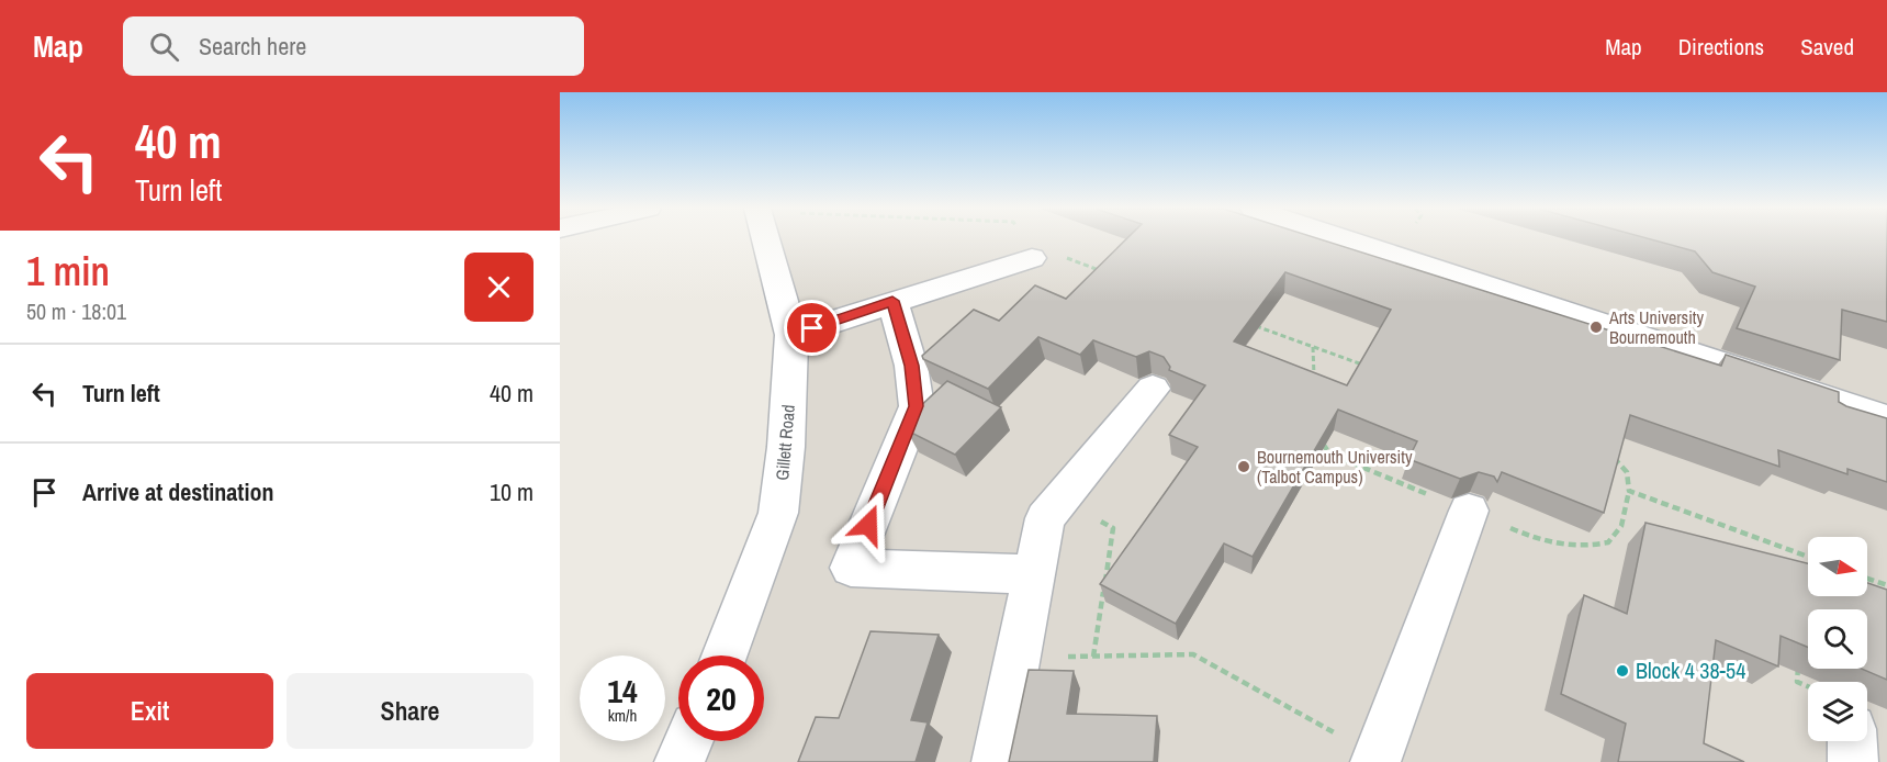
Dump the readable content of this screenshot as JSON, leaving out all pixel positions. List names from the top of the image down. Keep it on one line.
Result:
{"streets":{"street":["Gillett Road"]},"places":["Arts University Bournemouth","Bournemouth University (Talbot Campus)","Block 4 38-54"],"north":"right","page":{"header":"Map","search":"Search here","nav":["Map","Directions","Saved"],"turn":["40 m","Turn left"],"heading":["1 min","50 m · 18:01"],"list":[{"name":"Turn left","value":"40 m"},{"name":"Arrive at destination","value":"10 m"}],"speed":"14 km/h","limit":"20","buttons":["Exit","Share"]}}
